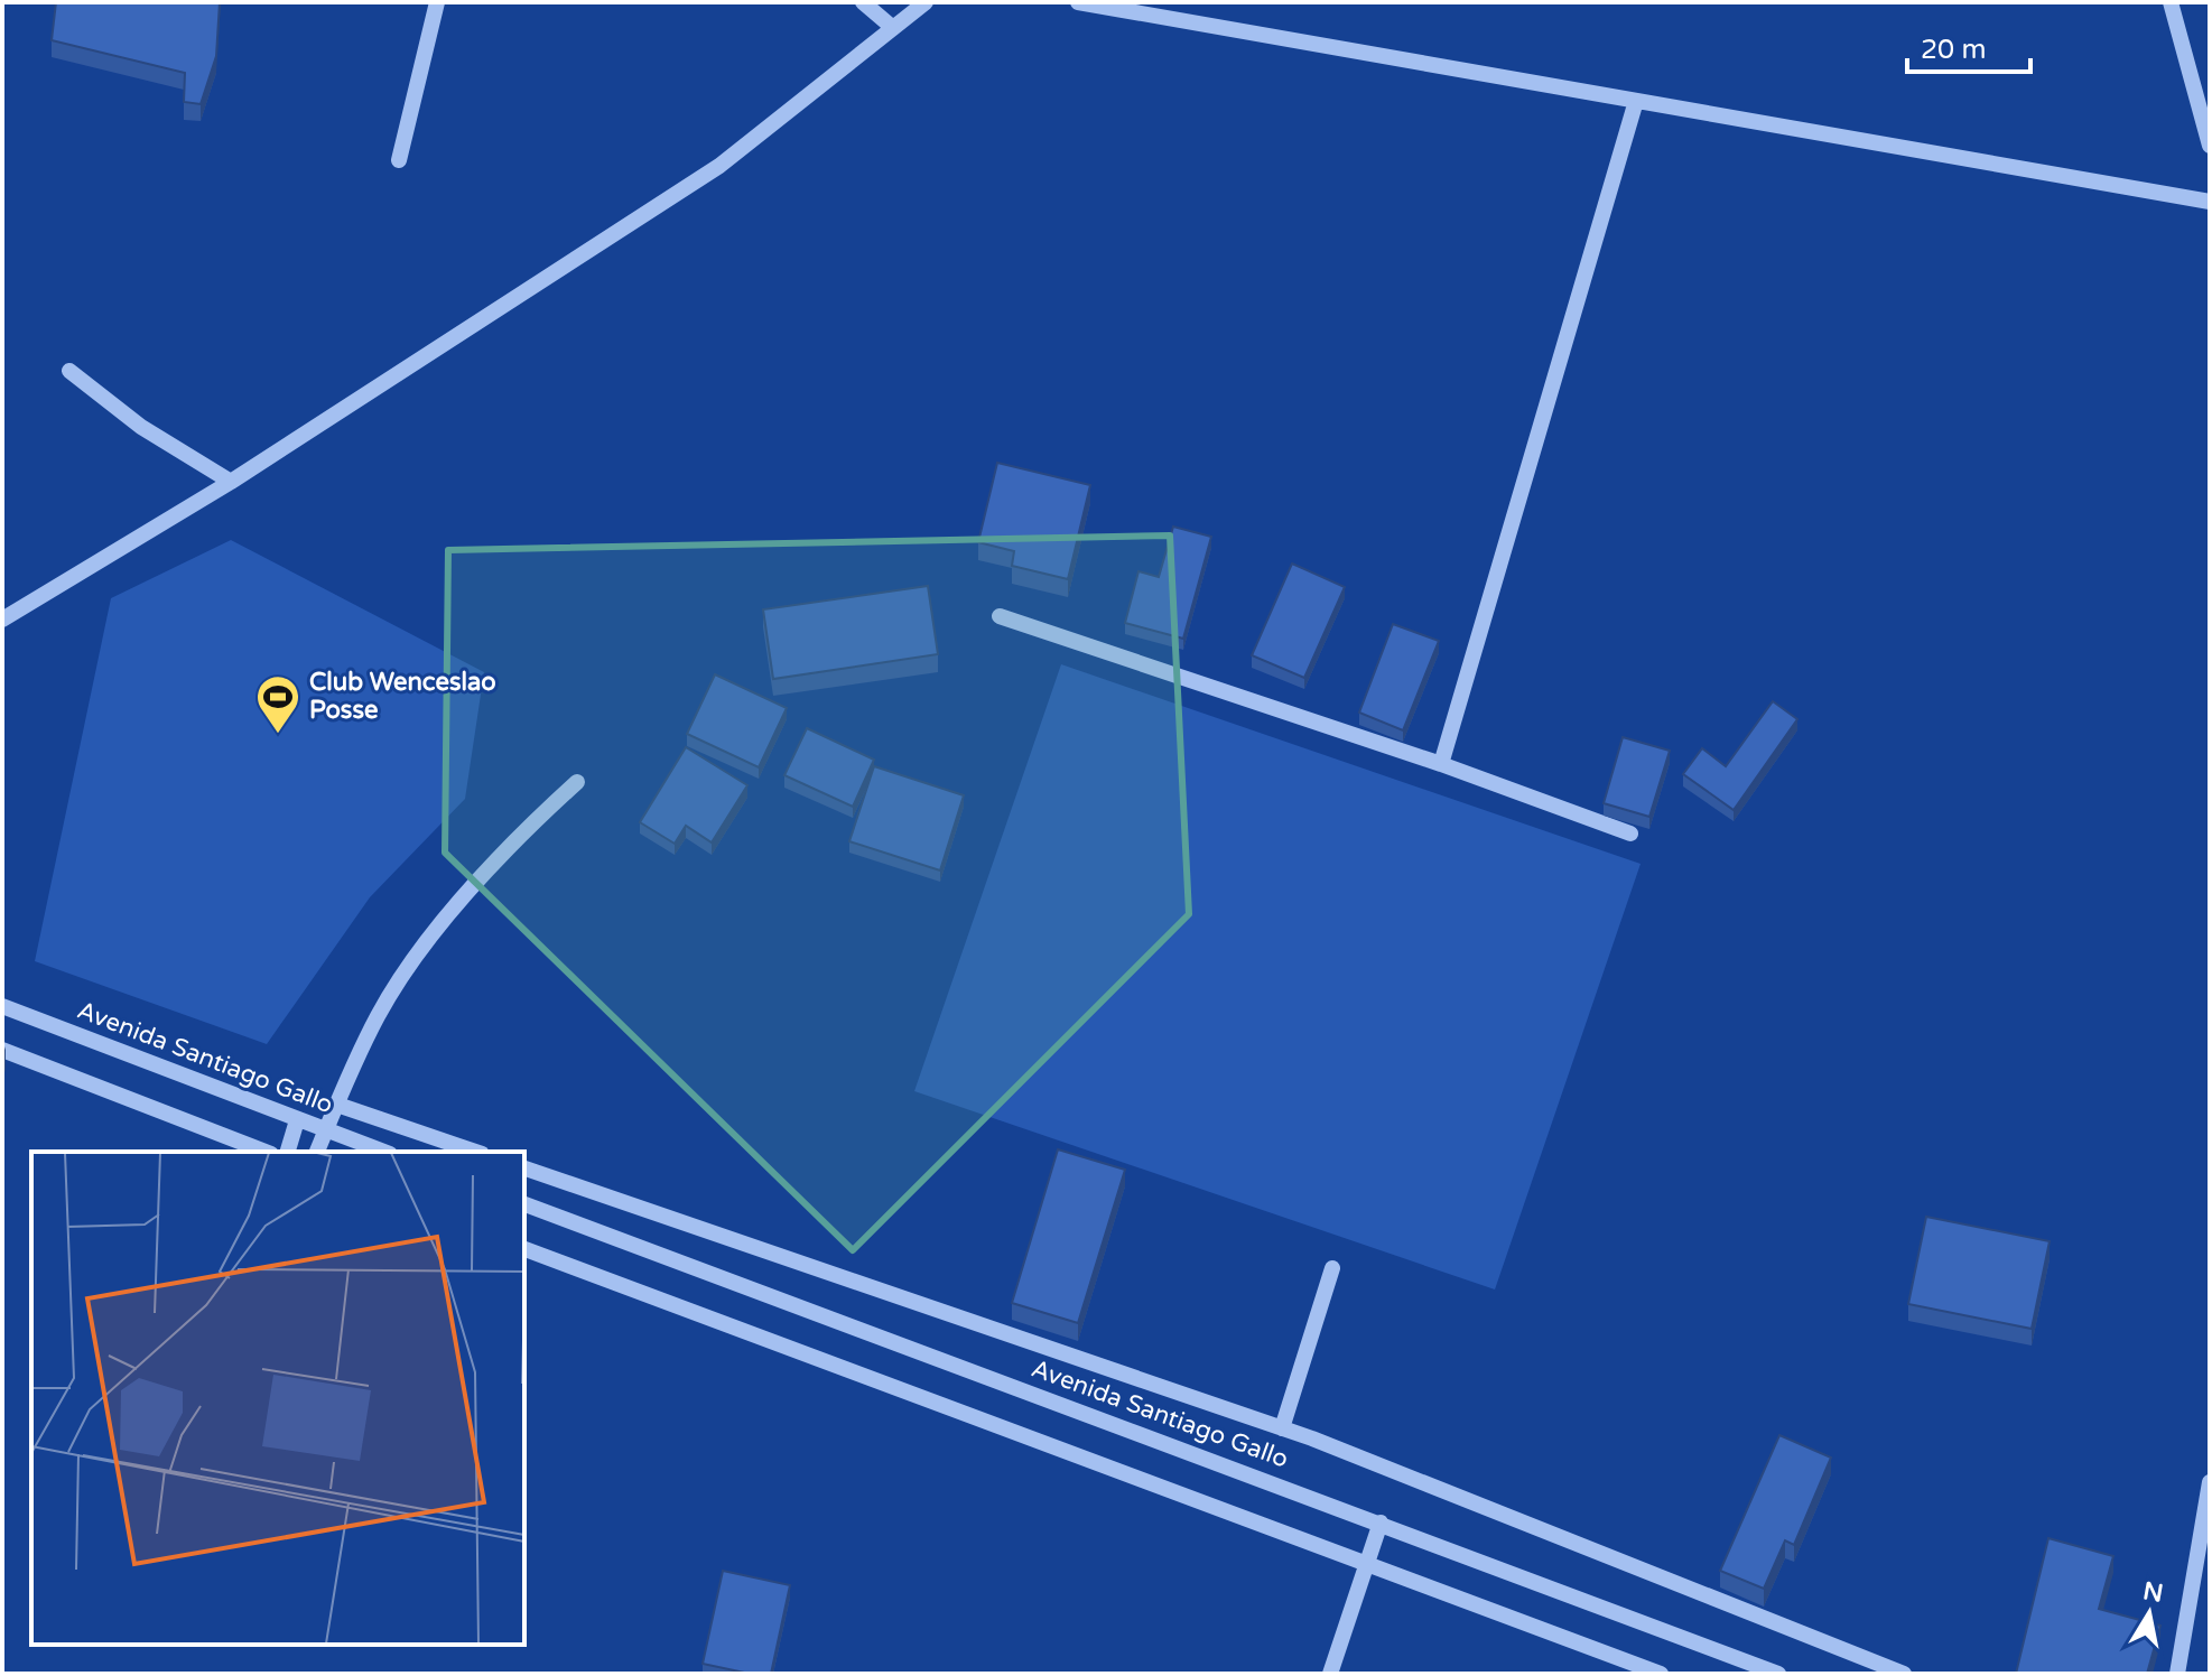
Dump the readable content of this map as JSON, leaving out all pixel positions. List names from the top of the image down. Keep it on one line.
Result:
{"streets":{"street":["Avenida Santiago Gallo"]},"places":{"sports":["Club Wenceslao Posse"]},"scale_bar":"20 m","north":"top"}
